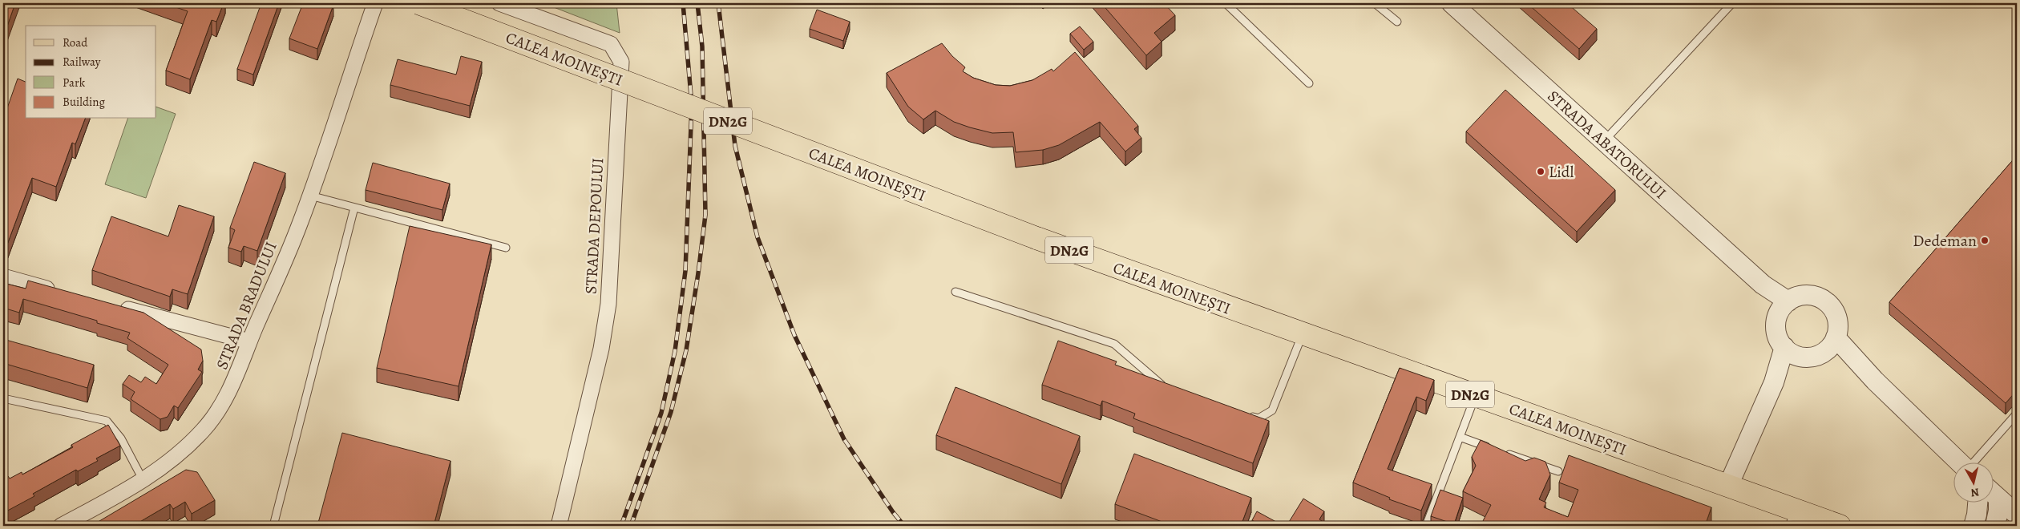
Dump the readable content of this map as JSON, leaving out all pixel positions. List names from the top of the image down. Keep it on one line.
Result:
{"streets":{"main road":["CALEA MOINEȘTI","DN2G"],"street":["STRADA ABATORULUI","STRADA DEPOULUI","STRADA BRADULUI"]},"places":["Lidl","Dedeman"],"legend":["Road","Railway","Park","Building"],"north":"bottom"}
